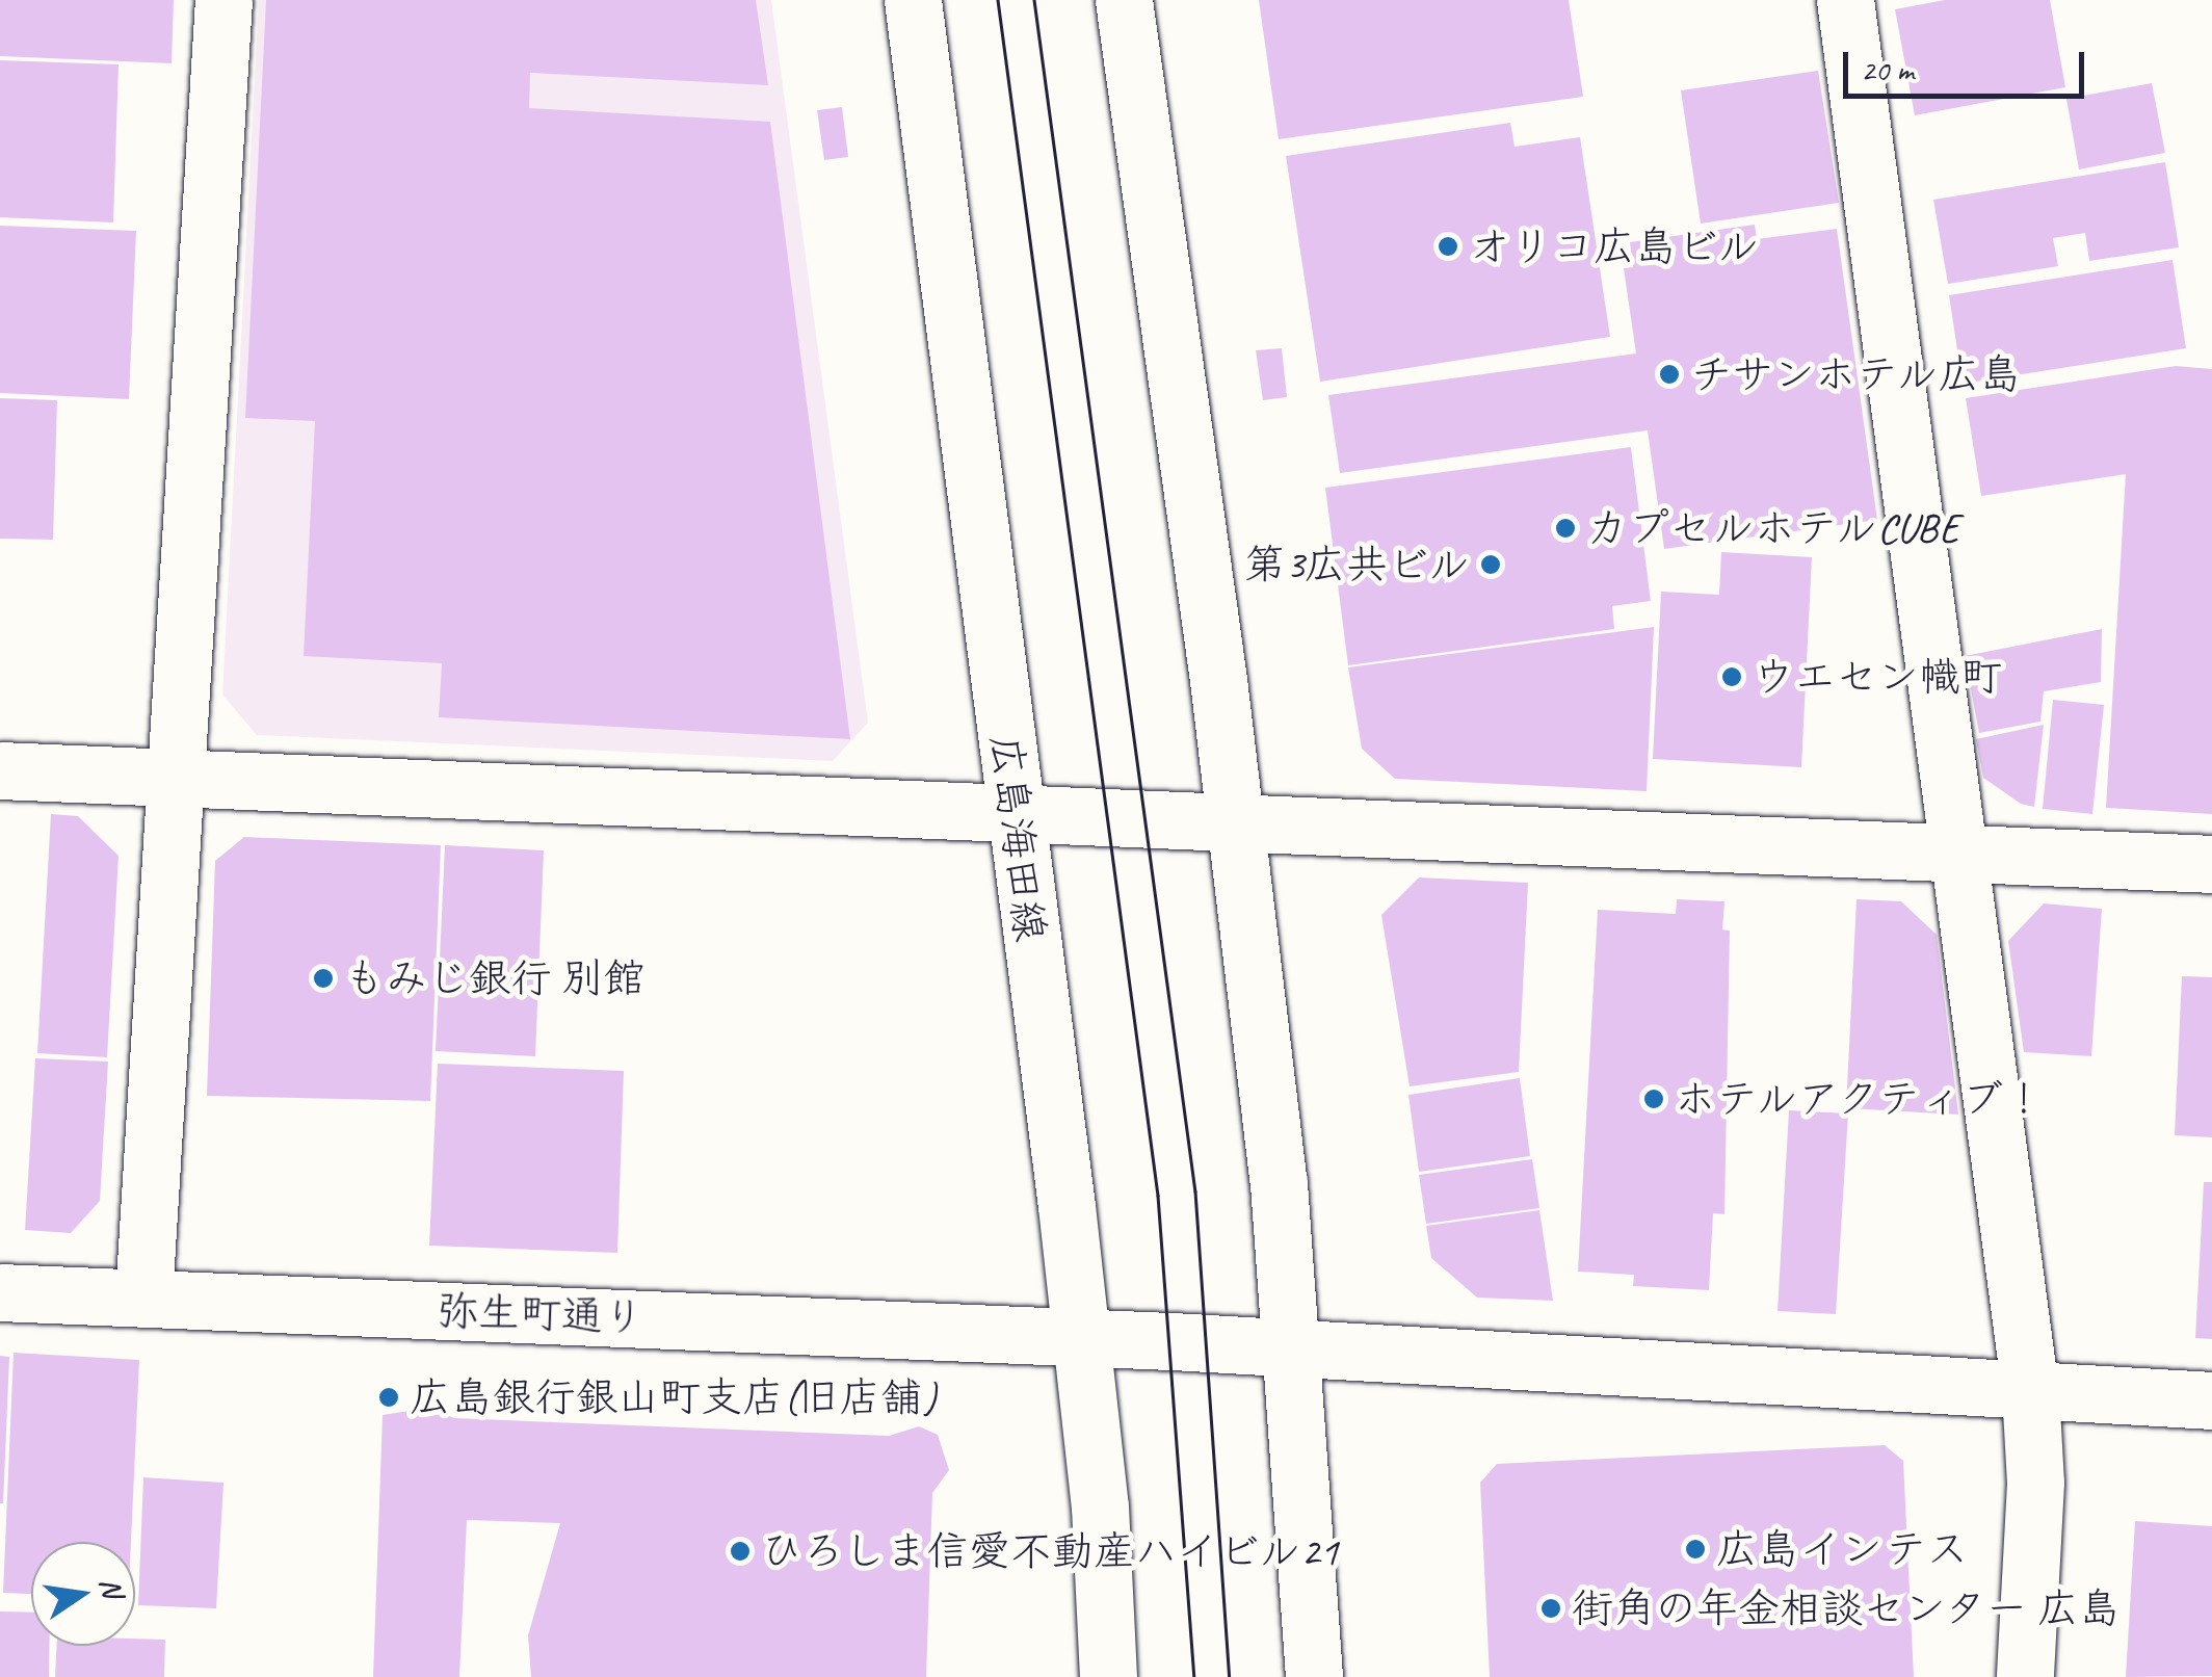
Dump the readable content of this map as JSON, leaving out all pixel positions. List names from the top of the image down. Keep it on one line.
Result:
{"streets":{"street":["広島海田線","弥生町通り"]},"crossings":[["広島海田線","弥生町通り"]],"places":["オリコ広島ビル","チサンホテル広島","カプセルホテルCUBE","第3広共ビル","ウエセン幟町","もみじ銀行 別館","ホテルアクティブ！","広島銀行銀山町支店(旧店舗)","広島インテス","ひろしま信愛不動産ハイビル21","街角の年金相談センター 広島"],"scale_bar":"20 m","north":"right"}
